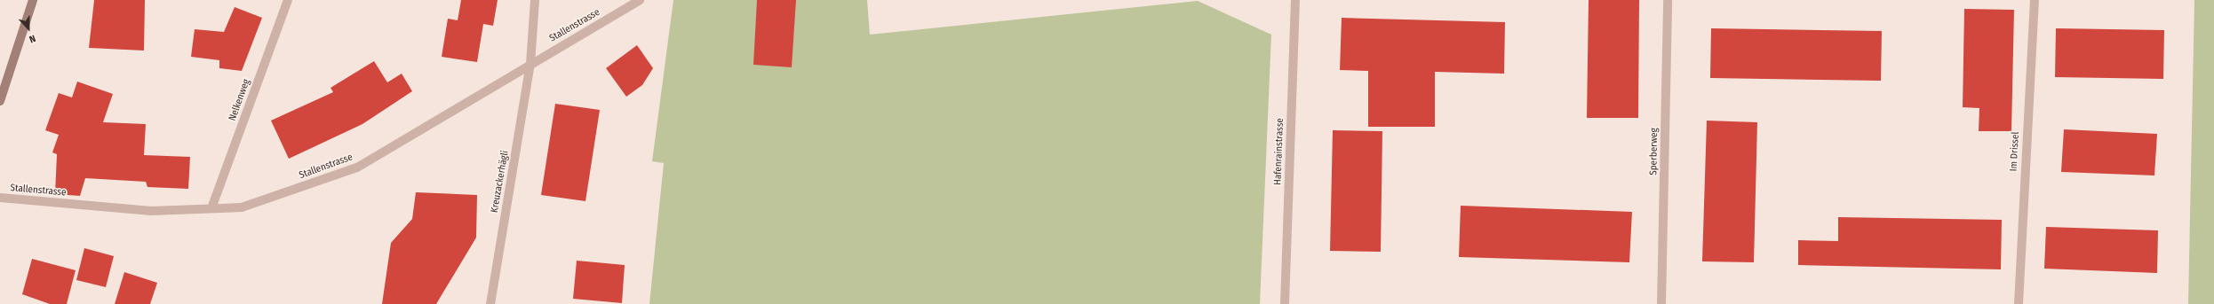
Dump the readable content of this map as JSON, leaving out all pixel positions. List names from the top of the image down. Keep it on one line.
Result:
{"streets":{"street":["Stallenstrasse","Nelkenweg","Hafenrainstrasse","Sperberweg","Im Drissel","Kreuzackerhägli"]},"crossings":[["Stallenstrasse","Nelkenweg"],["Stallenstrasse","Kreuzackerhägli"]],"north":"bottom"}
